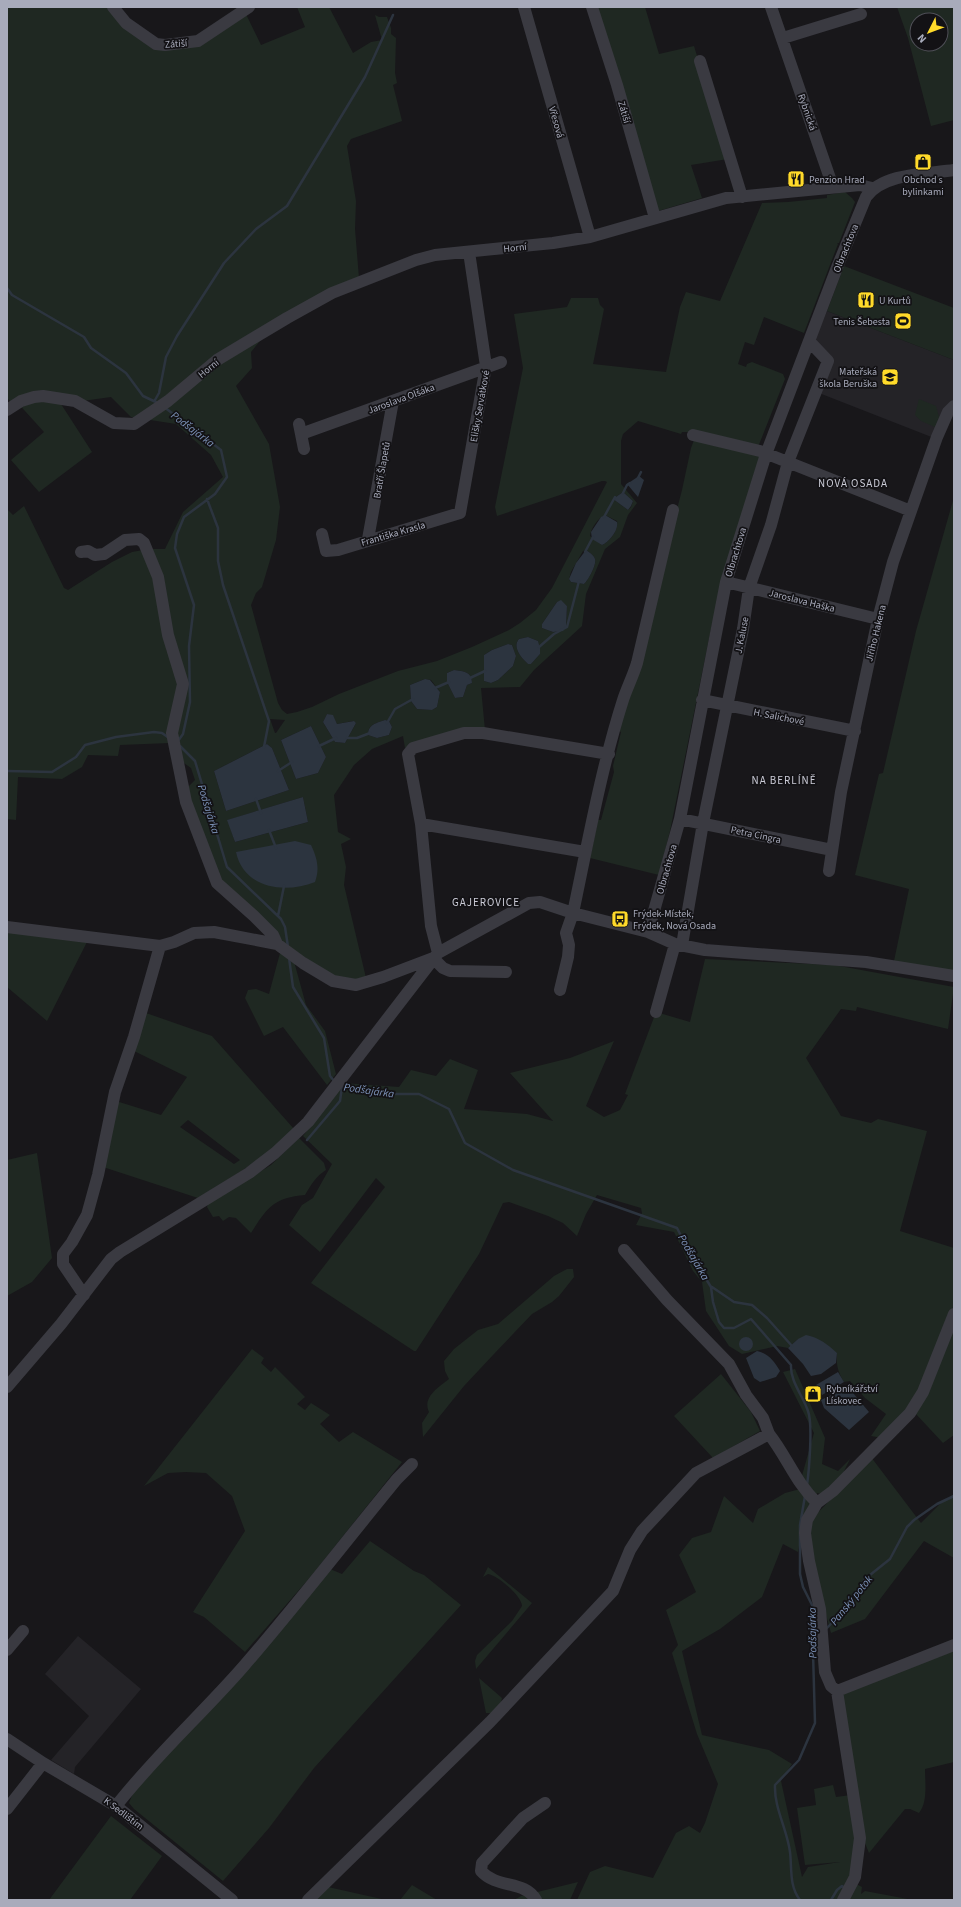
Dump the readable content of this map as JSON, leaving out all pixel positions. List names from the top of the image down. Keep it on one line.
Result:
{"streets":{"street":["Zátiší","Rybnická","Vřesová","Horní","Olbrachtova","Jaroslava Olšáka","Elišky Servátkové","Bratří Šlapetů","Františka Krasla","Jaroslava Haška","Jiřího Hakena","J. Kaluse","H. Salichové","Petra Cingra","K Sedlištím"]},"crossings":[["Zátiší","Horní"],["Rybnická","Horní"],["Vřesová","Horní"],["Horní","Olbrachtova"],["Horní","Elišky Servátkové"],["Olbrachtova","Jaroslava Haška"],["Olbrachtova","J. Kaluse"],["Olbrachtova","H. Salichové"],["Olbrachtova","Petra Cingra"],["Jaroslava Olšáka","Elišky Servátkové"],["Jaroslava Olšáka","Bratří Šlapetů"],["Elišky Servátkové","Františka Krasla"],["Bratří Šlapetů","Františka Krasla"],["Jaroslava Haška","Jiřího Hakena"],["Jaroslava Haška","J. Kaluse"],["Jiřího Hakena","H. Salichové"],["Jiřího Hakena","Petra Cingra"],["J. Kaluse","H. Salichové"],["J. Kaluse","Petra Cingra"]],"districts":["NOVÁ OSADA","NA BERLÍNĚ","GAJEROVICE"],"water":["Podšajárka","Panský potok"],"places":{"shop":["Obchod s bylinkami","Rybníkářství Lískovec"],"restaurant":["Penzion Hrad","U Kurtů"],"sports":["Tenis Šebesta"],"school or university":["Mateřská škola Beruška"],"bus stop":["Frýdek-Místek, Frýdek, Nová Osada"]},"north":"bottom left"}
